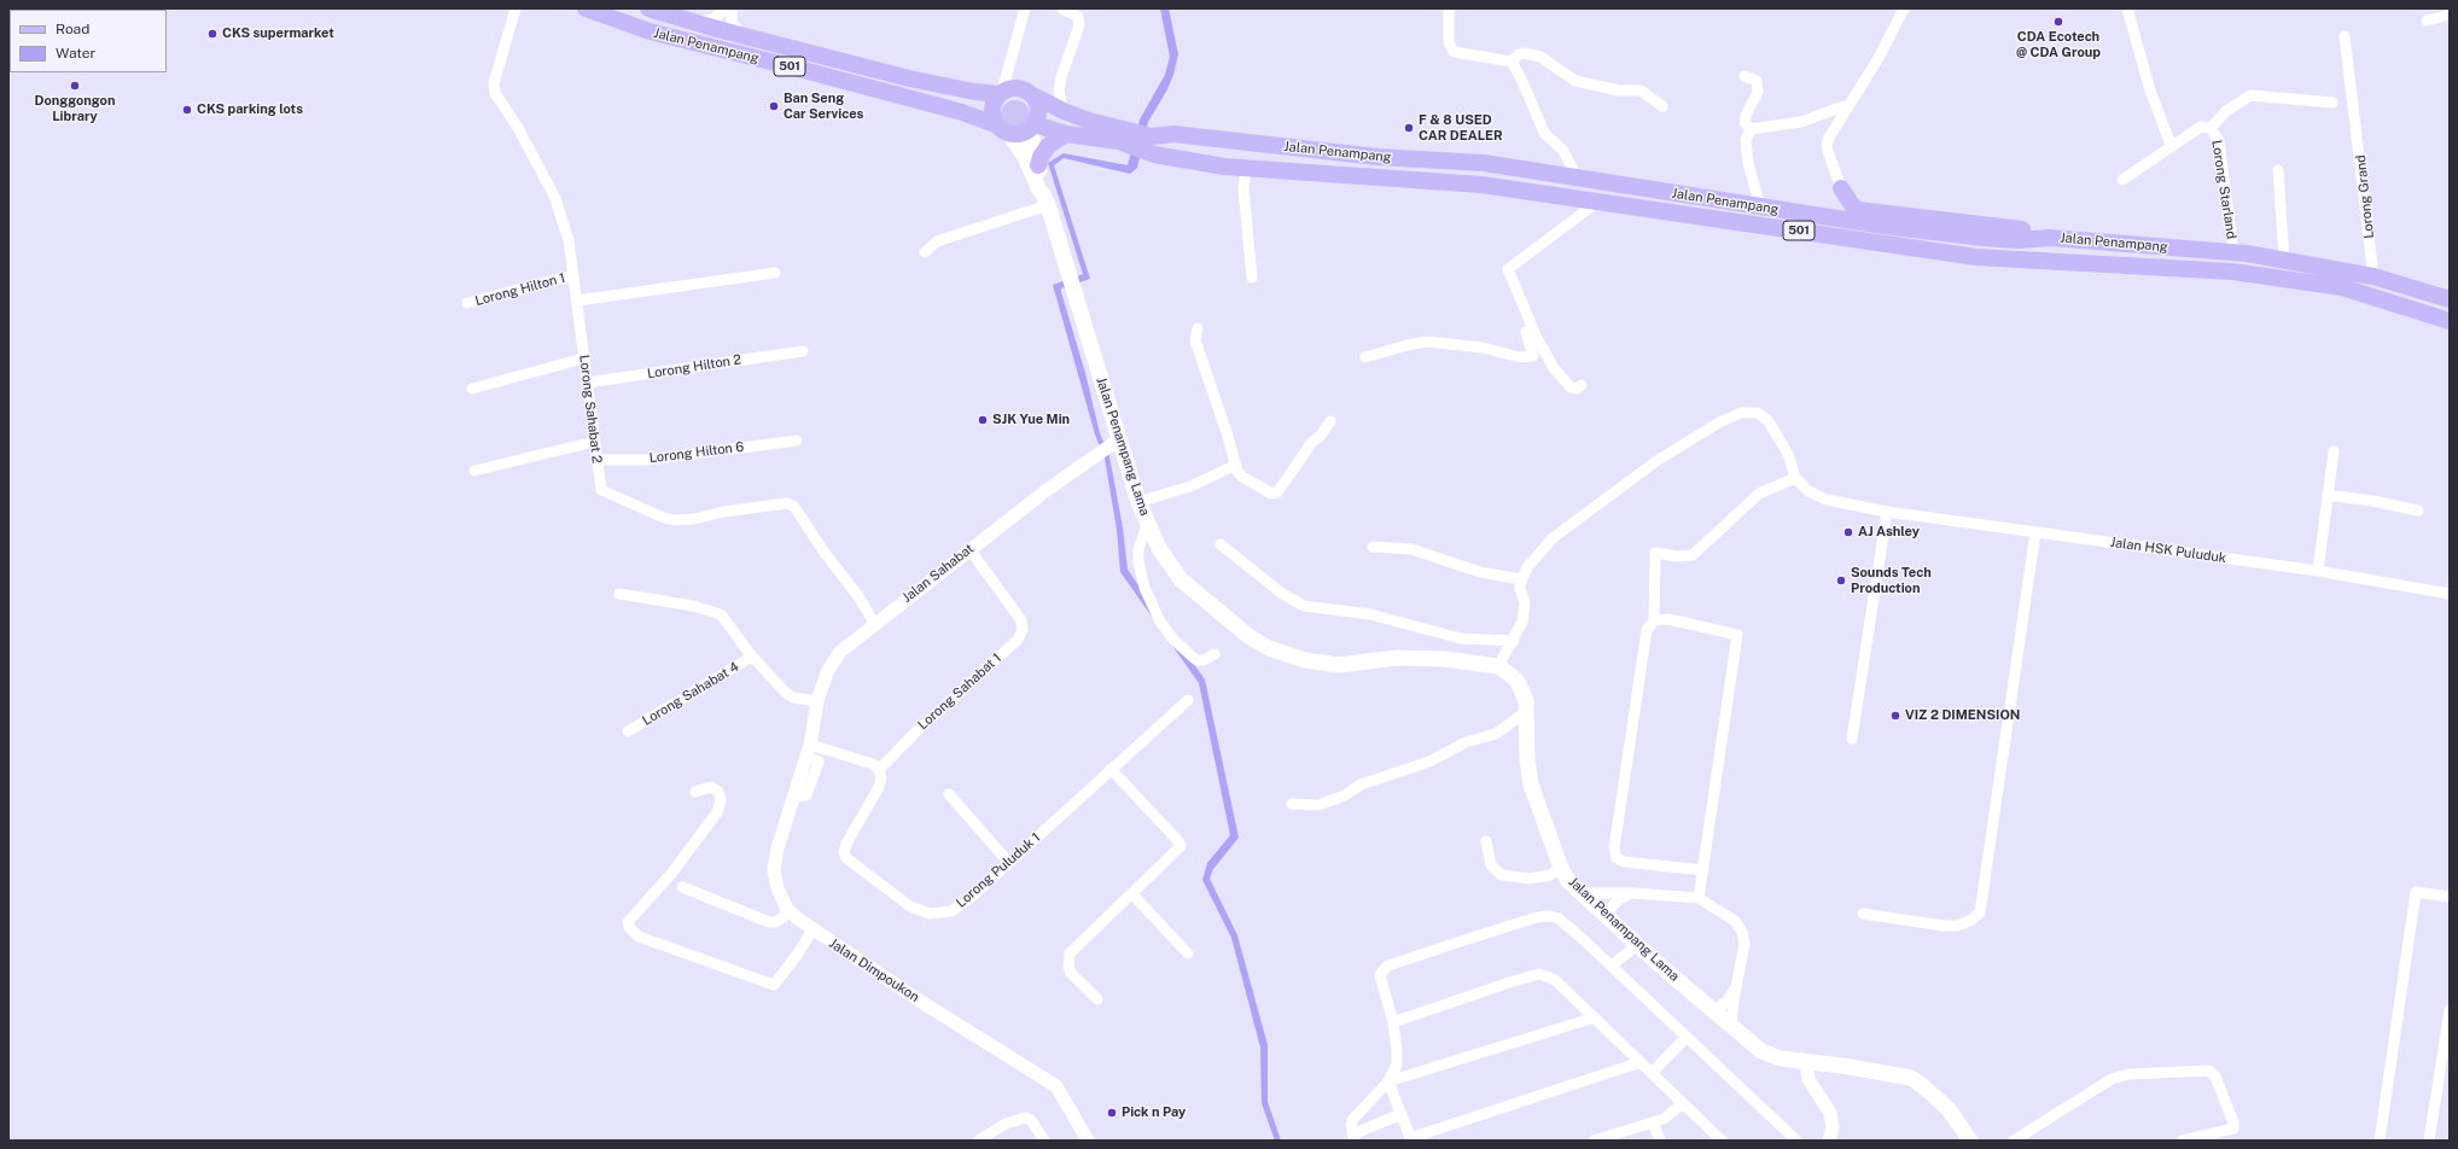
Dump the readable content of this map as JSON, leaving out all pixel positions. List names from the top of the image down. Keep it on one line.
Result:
{"streets":{"main road":["Jalan Penampang","501","Jalan Penampang Lama"],"street":["Lorong Starland","Lorong Grand","Lorong Hilton 1","Lorong Hilton 2","Lorong Sahabat 2","Lorong Hilton 6","Jalan HSK Puluduk","Jalan Sahabat","Lorong Sahabat 1","Lorong Sahabat 4","Lorong Puluduk 1","Jalan Dimpoukon"]},"crossings":[["Jalan Penampang","Lorong Starland"],["Jalan Penampang","Lorong Grand"],["Jalan Penampang","Jalan Penampang Lama"],["Lorong Hilton 1","Lorong Sahabat 2"],["Lorong Hilton 2","Lorong Sahabat 2"],["Lorong Sahabat 2","Lorong Hilton 6"],["Lorong Sahabat 2","Jalan Sahabat"],["Jalan Penampang Lama","Jalan Sahabat"],["Jalan Sahabat","Lorong Sahabat 1"],["Jalan Sahabat","Jalan Dimpoukon"],["Lorong Sahabat 1","Lorong Puluduk 1"]],"places":["CDA Ecotech @ CDA Group","CKS supermarket","Donggongon Library","Ban Seng Car Services","CKS parking lots","F & 8 USED CAR DEALER","SJK Yue Min","AJ Ashley","Sounds Tech Production","VIZ 2 DIMENSION","Pick n Pay"],"legend":["Road","Water"]}
